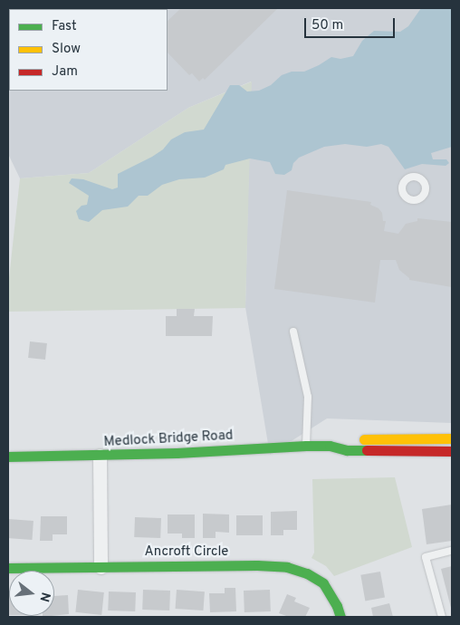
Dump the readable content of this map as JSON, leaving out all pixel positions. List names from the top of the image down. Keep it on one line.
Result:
{"streets":{"main road":["Medlock Bridge Road","Ancroft Circle"]},"legend":["Fast","Slow","Jam"],"scale_bar":"50 m","north":"right"}
